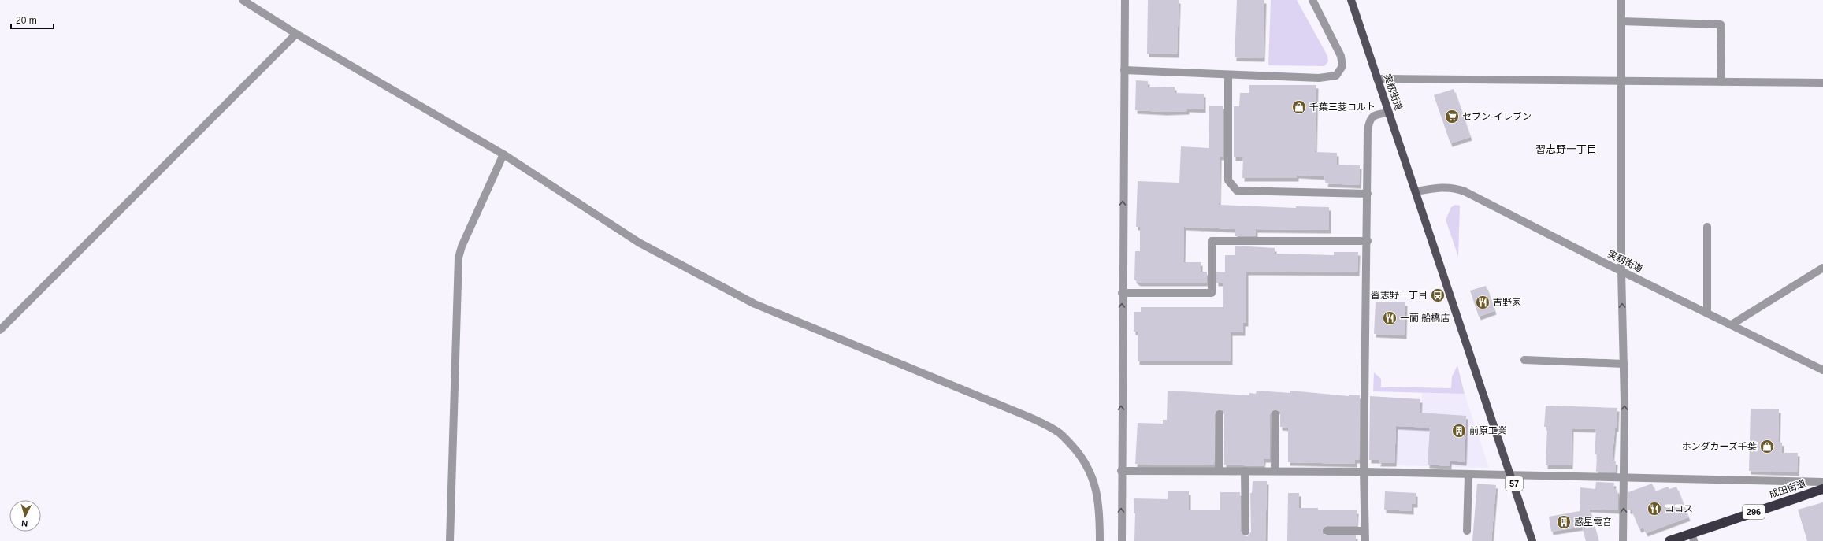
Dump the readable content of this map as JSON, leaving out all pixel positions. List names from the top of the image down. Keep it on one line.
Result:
{"streets":{"highway":["成田街道","296"],"main road":["実籾街道","57"]},"districts":["習志野一丁目"],"places":{"shop":["千葉三菱コルト","ホンダカーズ千葉"],"supermarket":["セブン-イレブン"],"bus stop":["習志野一丁目"],"restaurant":["吉野家","一蘭 船橋店","ココス"],"building":["前原工業","惑星電音"]},"scale_bar":"20 m","north":"bottom"}
